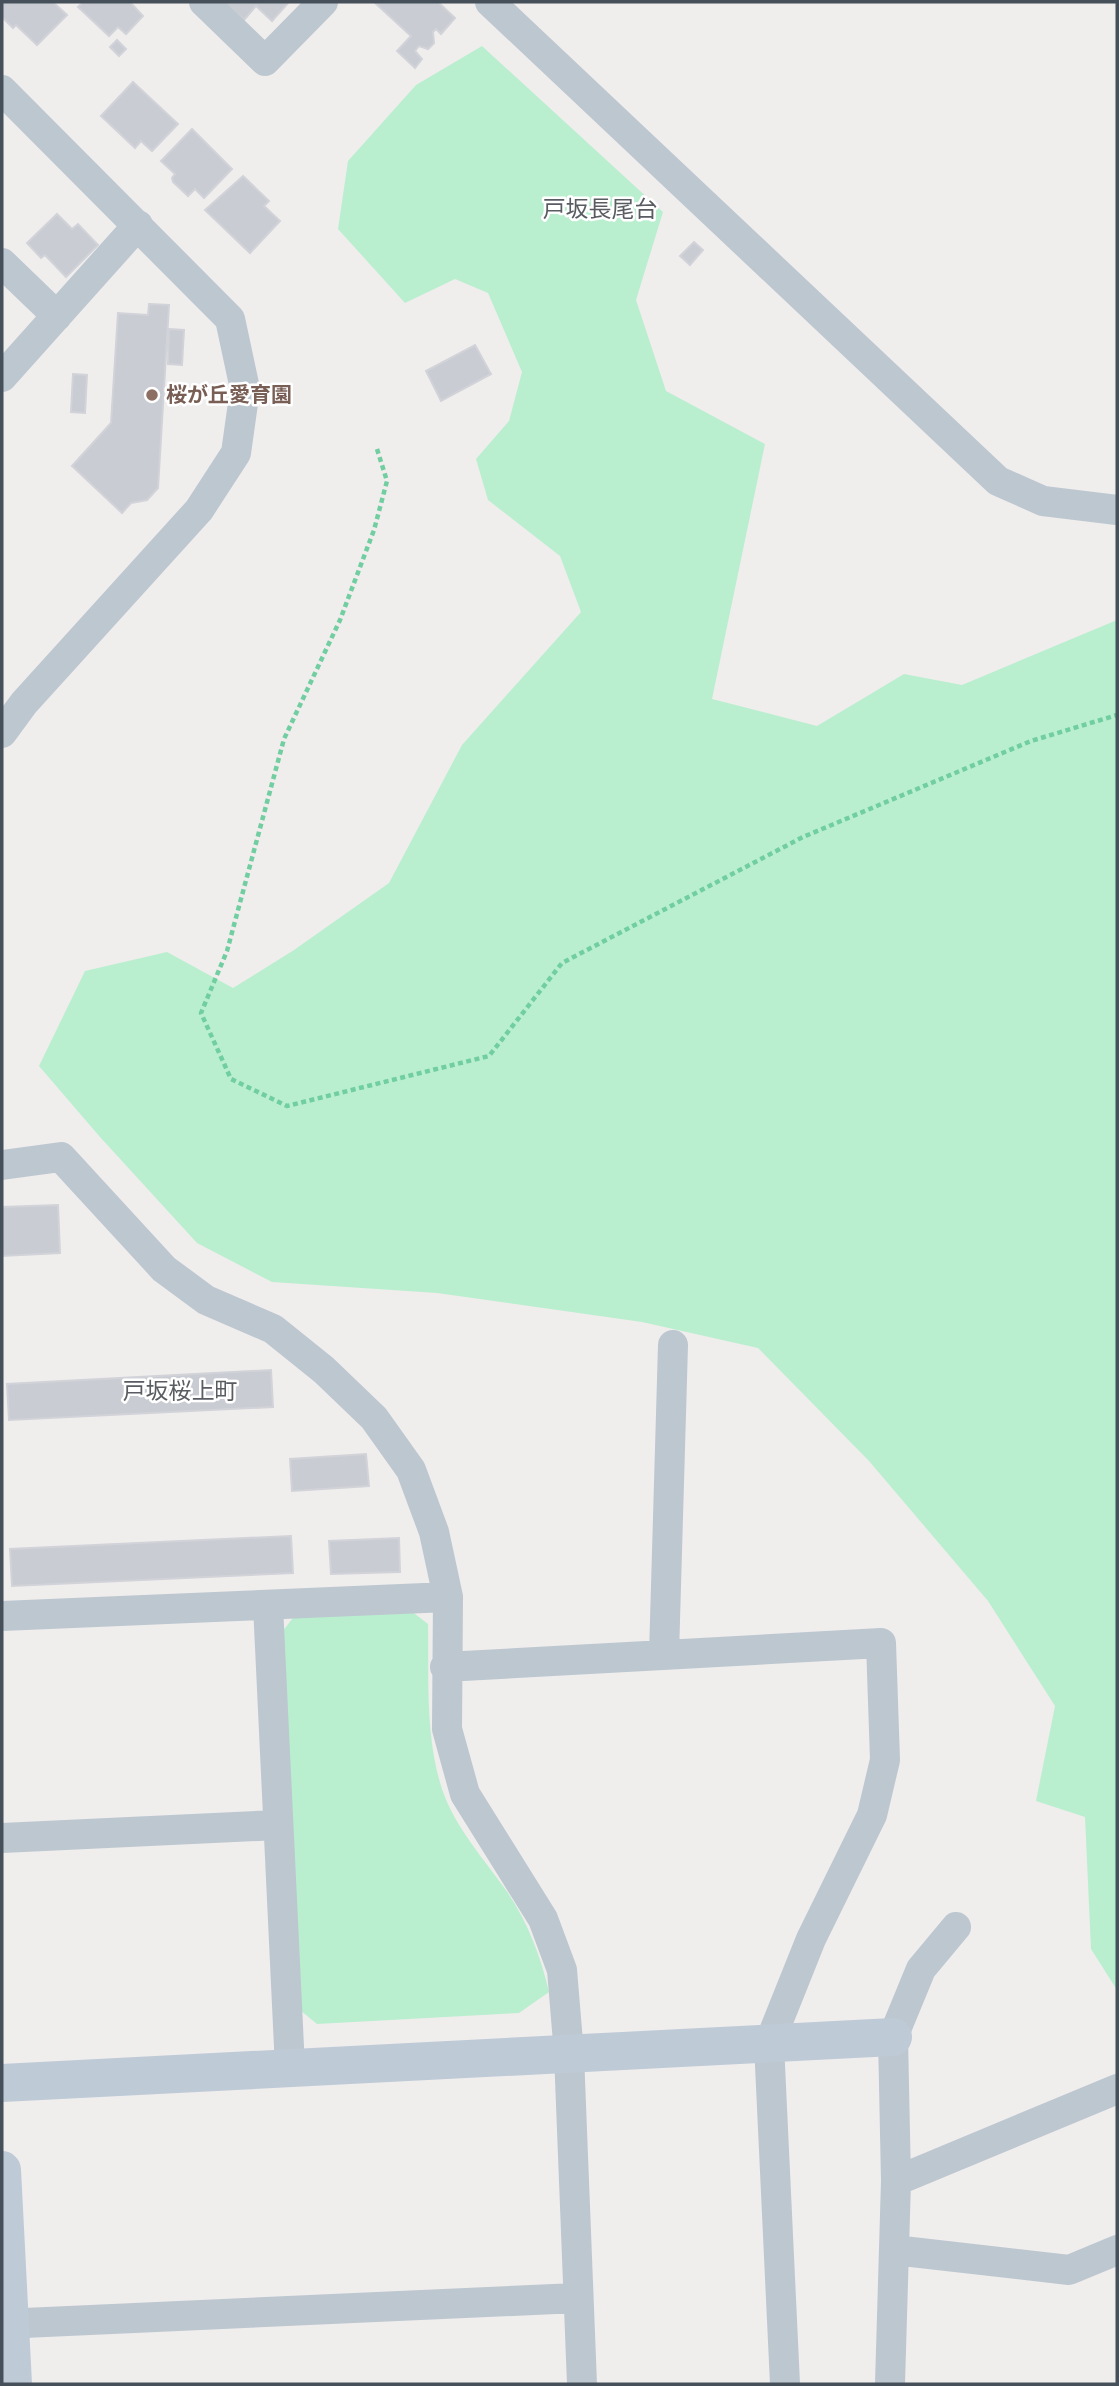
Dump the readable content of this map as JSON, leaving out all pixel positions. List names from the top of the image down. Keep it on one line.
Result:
{"districts":["戸坂長尾台","戸坂桜上町"],"places":["桜が丘愛育園"]}
